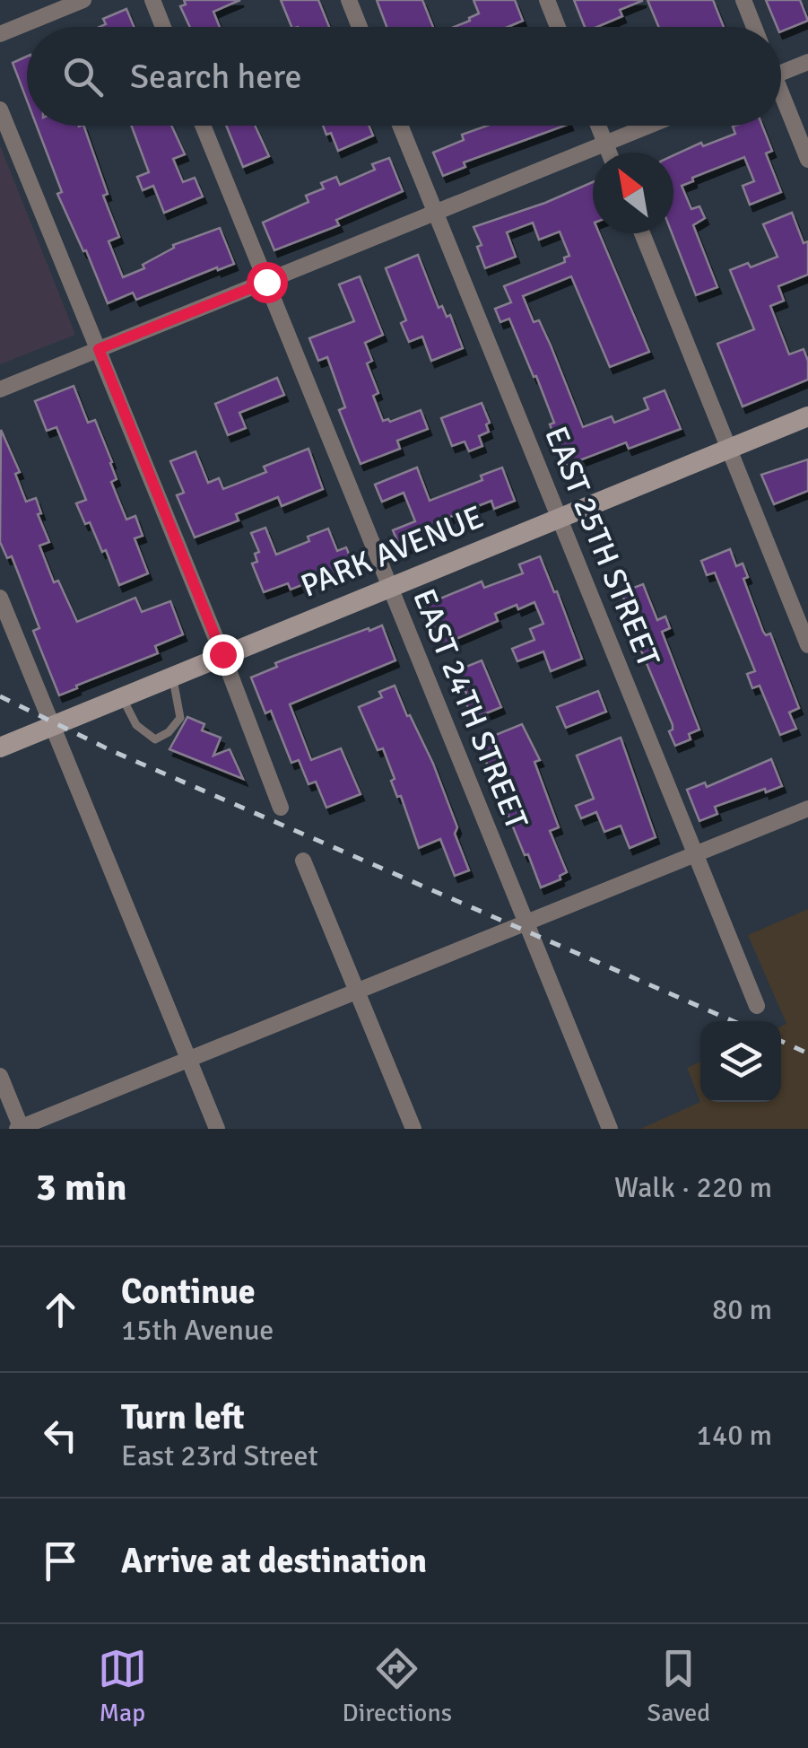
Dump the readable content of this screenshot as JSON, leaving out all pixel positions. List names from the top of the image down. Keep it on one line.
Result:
{"streets":{"street":["EAST 25TH STREET","PARK AVENUE","EAST 24TH STREET"]},"crossings":[["EAST 25TH STREET","PARK AVENUE"],["PARK AVENUE","EAST 24TH STREET"]],"north":"top left","page":{"search":"Search here","heading":["3 min","Walk · 220 m"],"list":[["Continue","15th Avenue","80 m"],["Turn left","East 23rd Street","140 m"],"Arrive at destination"],"nav":["Map","Directions","Saved"]}}
